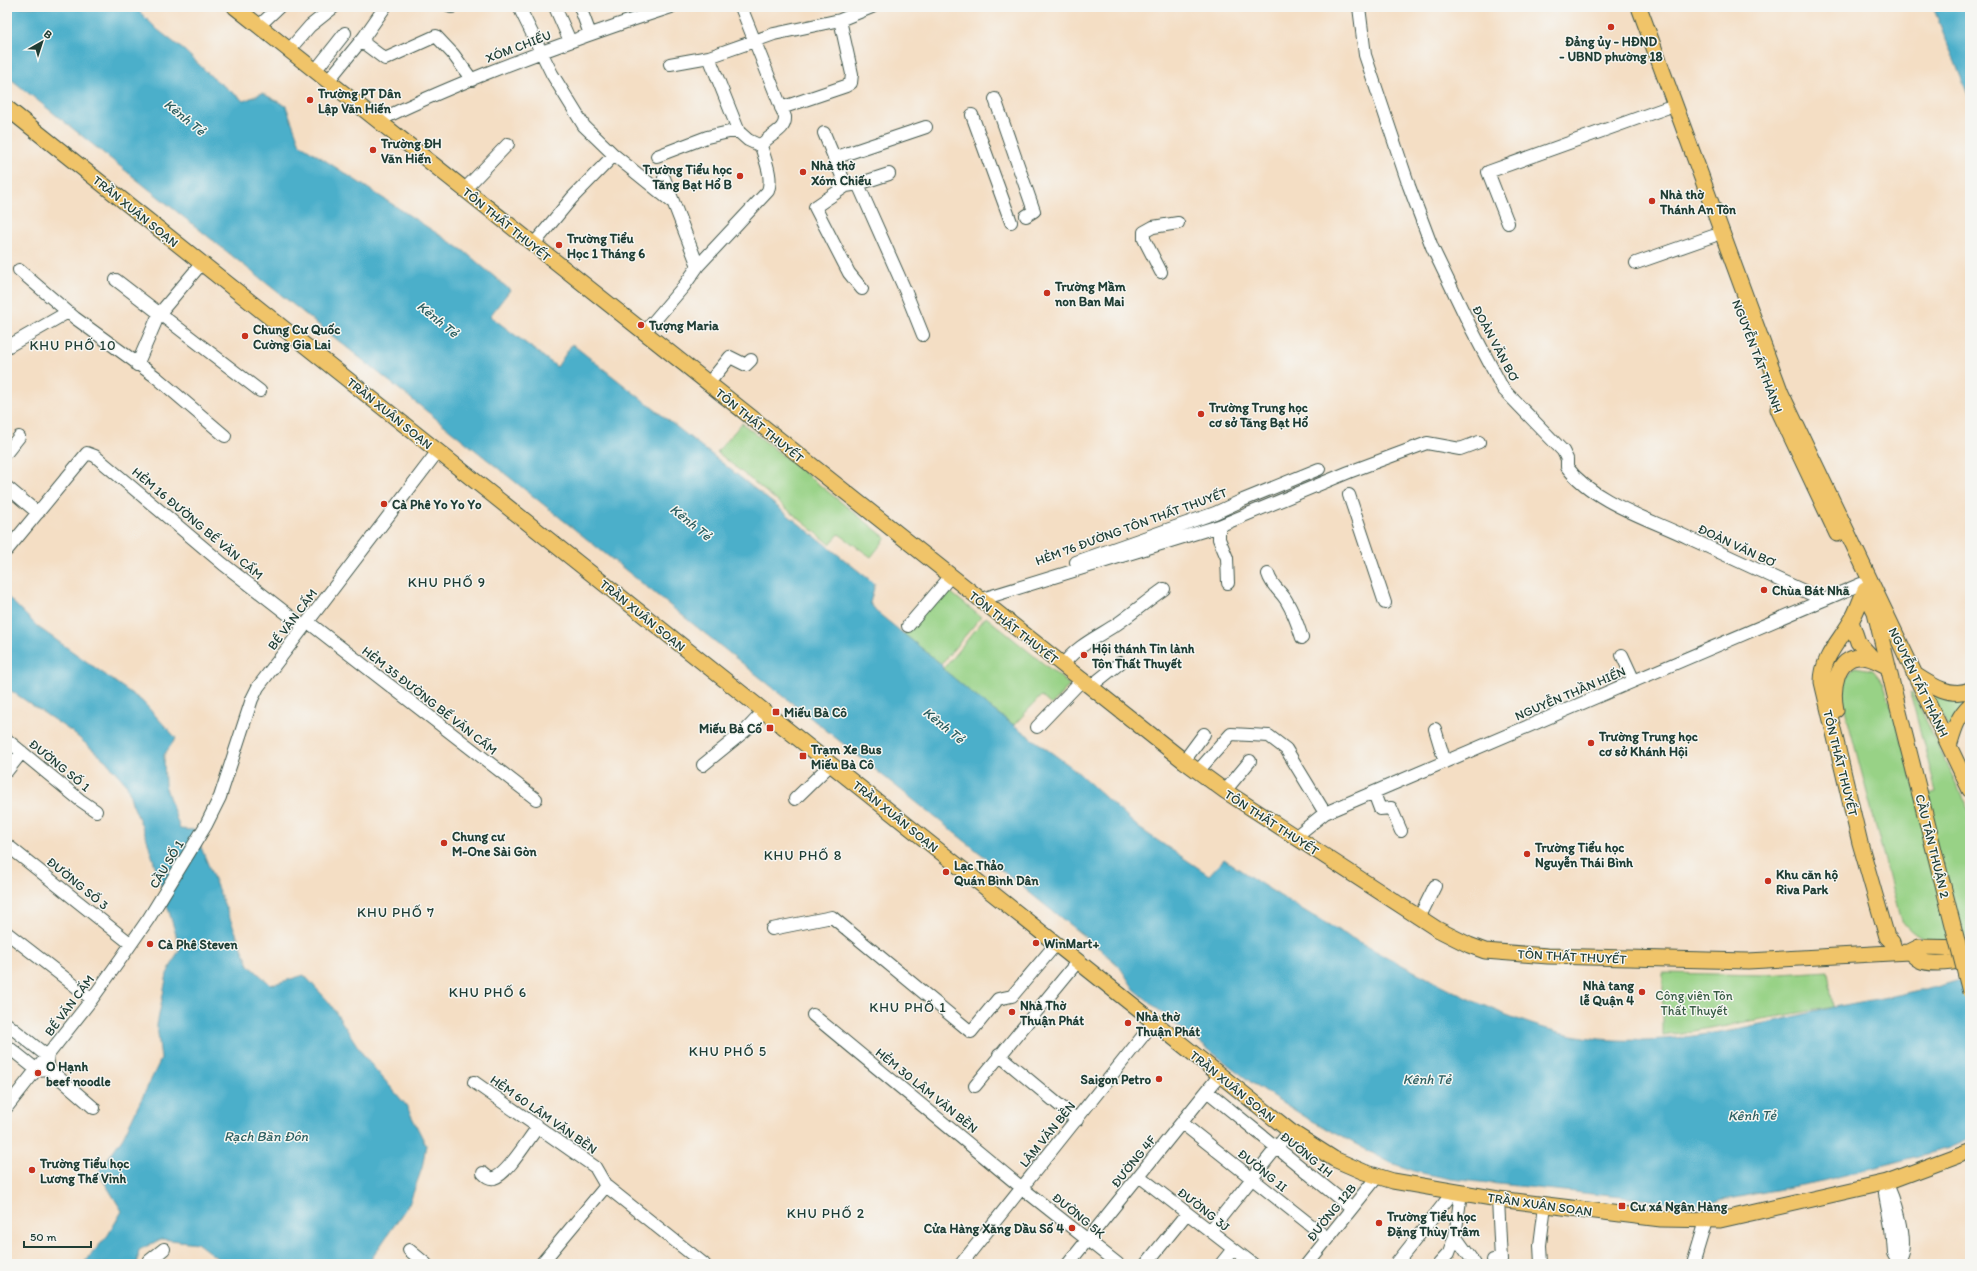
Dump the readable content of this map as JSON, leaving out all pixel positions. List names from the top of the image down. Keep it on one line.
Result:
{"streets":{"main road":["TRẦN XUÂN SOẠN","TÔN THẤT THUYẾT","NGUYỄN TẤT THÀNH","CẦU TÂN THUẬN 2"],"street":["XÓM CHIẾU","ĐOÀN VĂN BƠ","HẺM 16 ĐƯỜNG BẾ VĂN CẤM","HẺM 76 ĐƯỜNG TÔN THẤT THUYẾT","BẾ VĂN CẤM","NGUYỄN THẦN HIẾN","HẺM 35 ĐƯỜNG BẾ VĂN CẤM","ĐƯỜNG SỐ 1","CẦU SỐ 1","ĐƯỜNG SỐ 3","HẺM 30 LÂM VĂN BỀN","HẺM 60 LÂM VĂN BỀN","LÂM VĂN BỀN","ĐƯỜNG 1H","ĐƯỜNG 4F","ĐƯỜNG 1I","ĐƯỜNG 3J","ĐƯỜNG 12B","ĐƯỜNG 5K"]},"crossings":[["XÓM CHIẾU","TÔN THẤT THUYẾT"],["TRẦN XUÂN SOẠN","BẾ VĂN CẤM"],["TRẦN XUÂN SOẠN","LÂM VĂN BỀN"],["TRẦN XUÂN SOẠN","ĐƯỜNG 4F"],["TRẦN XUÂN SOẠN","ĐƯỜNG 12B"],["TÔN THẤT THUYẾT","NGUYỄN TẤT THÀNH"],["TÔN THẤT THUYẾT","HẺM 76 ĐƯỜNG TÔN THẤT THUYẾT"],["TÔN THẤT THUYẾT","NGUYỄN THẦN HIẾN"],["ĐOÀN VĂN BƠ","NGUYỄN THẦN HIẾN"],["NGUYỄN TẤT THÀNH","NGUYỄN THẦN HIẾN"],["NGUYỄN TẤT THÀNH","CẦU TÂN THUẬN 2"],["HẺM 16 ĐƯỜNG BẾ VĂN CẤM","BẾ VĂN CẤM"],["HẺM 16 ĐƯỜNG BẾ VĂN CẤM","HẺM 35 ĐƯỜNG BẾ VĂN CẤM"],["BẾ VĂN CẤM","HẺM 35 ĐƯỜNG BẾ VĂN CẤM"],["BẾ VĂN CẤM","CẦU SỐ 1"],["BẾ VĂN CẤM","ĐƯỜNG SỐ 3"],["HẺM 30 LÂM VĂN BỀN","LÂM VĂN BỀN"],["HẺM 30 LÂM VĂN BỀN","ĐƯỜNG 5K"],["LÂM VĂN BỀN","ĐƯỜNG 5K"],["ĐƯỜNG 1H","ĐƯỜNG 4F"],["ĐƯỜNG 1H","ĐƯỜNG 12B"],["ĐƯỜNG 4F","ĐƯỜNG 1I"],["ĐƯỜNG 4F","ĐƯỜNG 3J"],["ĐƯỜNG 4F","ĐƯỜNG 5K"],["ĐƯỜNG 1I","ĐƯỜNG 12B"]],"districts":["KHU PHỐ 10","KHU PHỐ 9","KHU PHỐ 8","KHU PHỐ 7","KHU PHỐ 6","KHU PHỐ 1","KHU PHỐ 5","KHU PHỐ 2"],"water":["Kênh Tẻ","Rạch Bần Đôn"],"parks":["Công viên Tôn Thất Thuyết"],"places":{"other":["Đảng ủy - HĐND - UBND phường 18","Trường PT Dân Lập Văn Hiến","Trường ĐH Văn Hiến","Nhà thờ Xóm Chiếu","Trường Tiểu học Tăng Bạt Hổ B","Nhà thờ Thánh An Tôn","Trường Tiểu Học 1 Tháng 6","Trường Mầm non Ban Mai","Tượng Maria","Chung Cư Quốc Cường Gia Lai","Trường Trung học cơ sở Tăng Bạt Hổ","Cà Phê Yo Yo Yo","Chùa Bát Nhã","Hội thánh Tin lành Tôn Thất Thuyết","Trường Trung học cơ sở Khánh Hội","Chung cư M-One Sài Gòn","Trường Tiểu học Nguyễn Thái Bình","Lạc Thảo Quán Bình Dân","Khu căn hộ Riva Park","WinMart+","Cà Phê Steven","Nhà tang lễ Quận 4","Nhà Thờ Thuận Phát","Nhà thờ Thuận Phát","O Hạnh beef noodle","Saigon Petro","Trường Tiểu học Lương Thế Vinh","Trường Tiểu học Đặng Thùy Trâm","Cửa Hàng Xăng Dầu Số 4"],"transit":["Miếu Bà Cô","Miếu Bà Cố","Trạm Xe Bus Miếu Bà Cô","Cư xá Ngân Hàng"]},"scale_bar":"50 m","north":"top right"}
